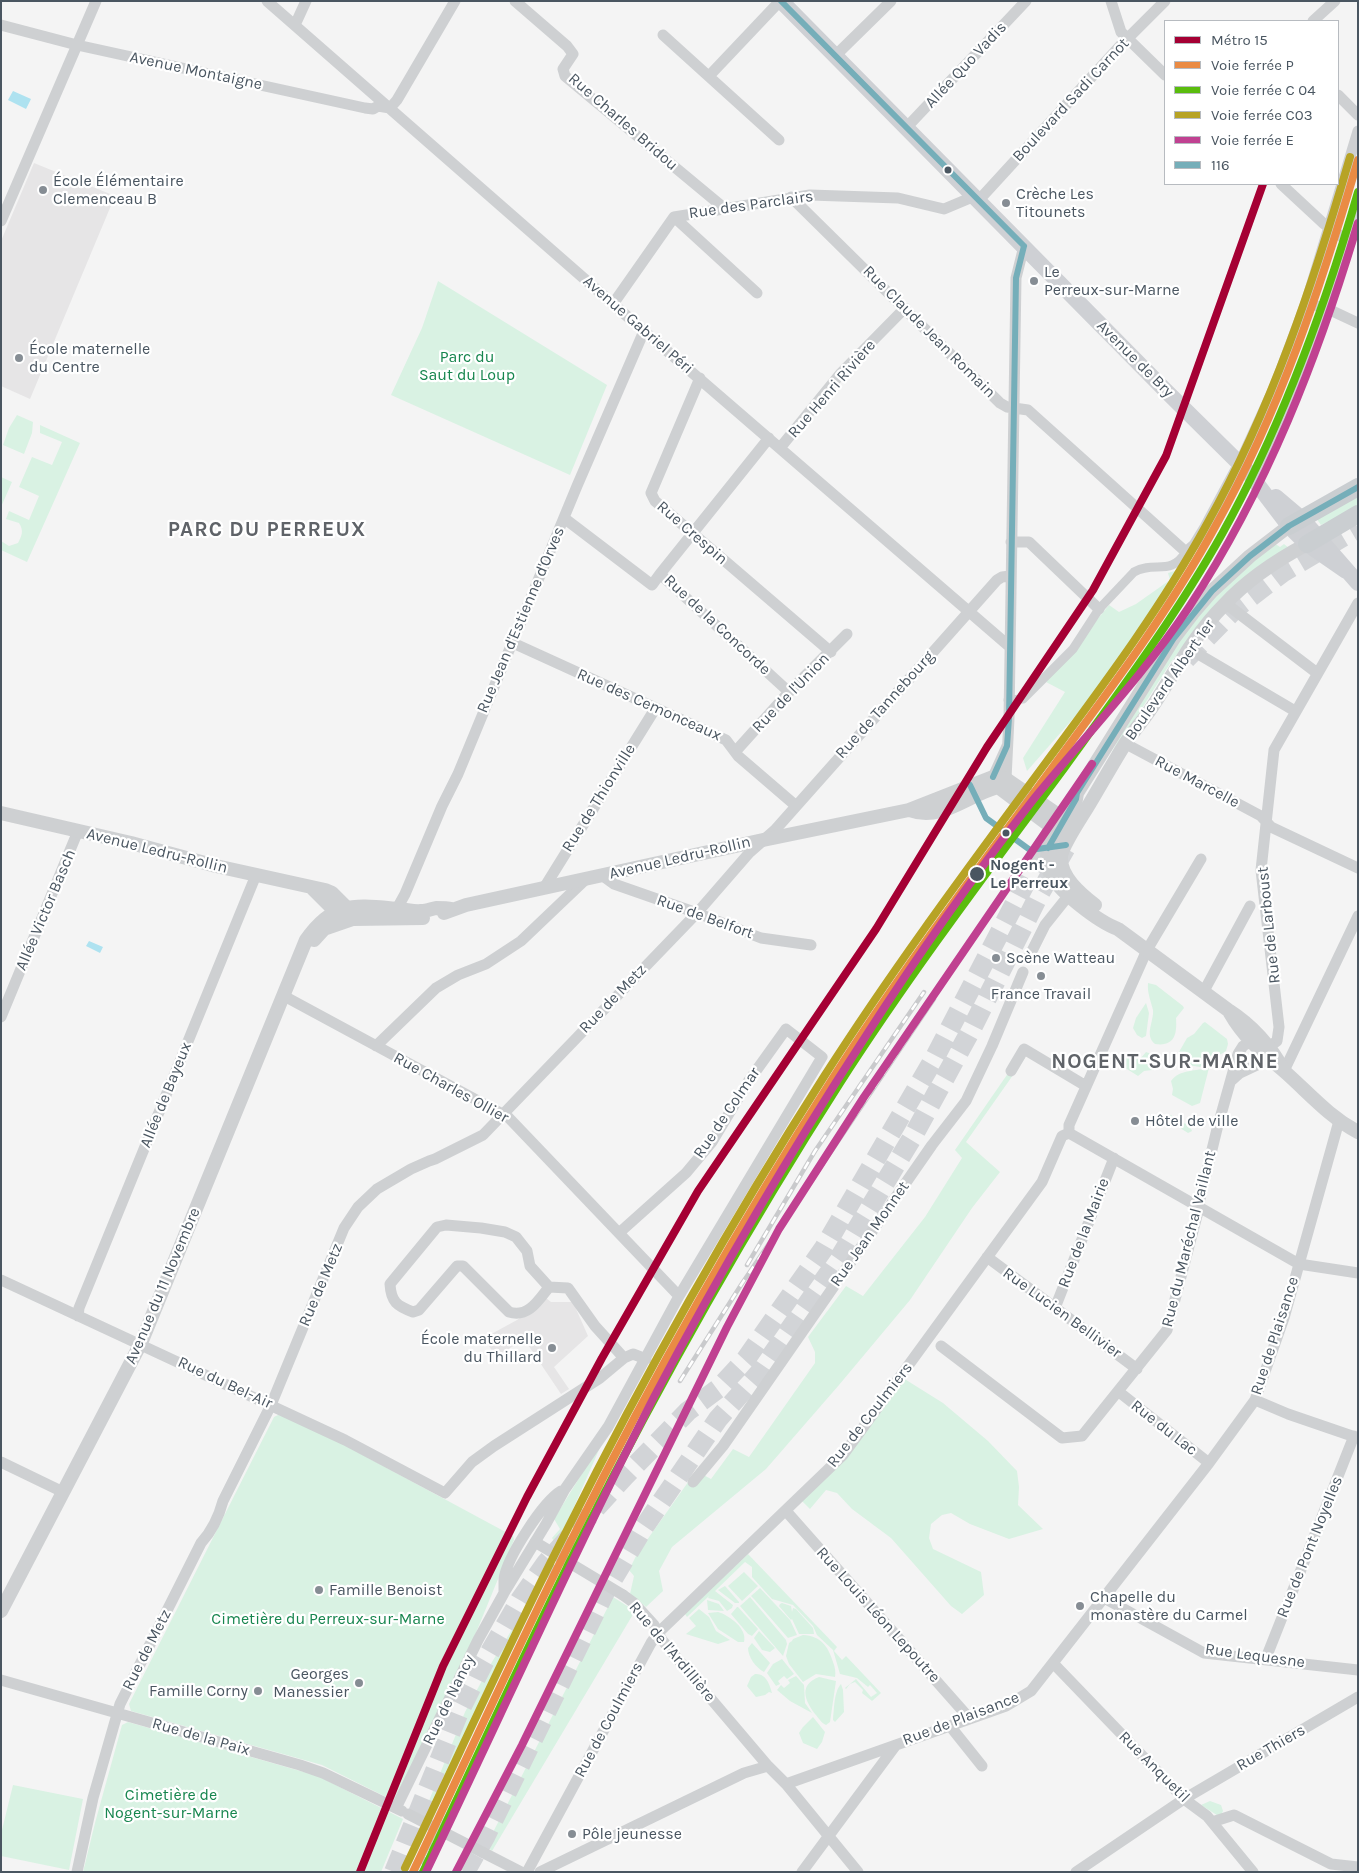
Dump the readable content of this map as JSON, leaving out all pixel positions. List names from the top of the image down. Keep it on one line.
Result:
{"streets":{"main road":["Avenue de Bry","Boulevard Albert 1er"],"street":["Allée Quo Vadis","Avenue Montaigne","Boulevard Sadi Carnot","Rue Charles Bridou","Rue des Parclairs","Avenue Gabriel Péri","Rue Claude Jean Romain","Rue Henri Rivière","Rue Crespin","Rue Jean d'Estienne d'Orves","Rue de la Concorde","Rue de l'Union","Rue des Cemonceaux","Rue de Tannebourg","Rue Marcelle","Rue de Thionville","Avenue Ledru-Rollin","Allée Victor Basch","Rue de Belfort","Rue de Larboust","Rue de Metz","Rue Charles Ollier","Allée de Bayeux","Rue de Colmar","Rue de la Mairie","Rue Jean Monnet","Rue du Maréchal Vaillant","Avenue du 11 Novembre","Rue Lucien Bellivier","Rue de Plaisance","Rue du Bel-Air","Rue de Coulmiers","Rue du Lac","Rue de Pont Noyelles","Rue Louis Léon Lepoutre","Rue de l'Ardillière","Rue Lequesne","Rue de Nancy","Rue de la Paix","Rue Thiers","Rue Anquetil"]},"crossings":[["Allée Quo Vadis","Avenue de Bry"],["Avenue Montaigne","Avenue Gabriel Péri"],["Boulevard Sadi Carnot","Rue des Parclairs"],["Boulevard Sadi Carnot","Avenue de Bry"],["Rue Charles Bridou","Rue des Parclairs"],["Rue des Parclairs","Avenue Gabriel Péri"],["Rue des Parclairs","Rue Claude Jean Romain"],["Rue des Parclairs","Avenue de Bry"],["Avenue Gabriel Péri","Rue Henri Rivière"],["Avenue Gabriel Péri","Rue Crespin"],["Avenue Gabriel Péri","Rue Jean d'Estienne d'Orves"],["Avenue Gabriel Péri","Rue de la Concorde"],["Avenue Gabriel Péri","Rue de Tannebourg"],["Rue Claude Jean Romain","Rue Henri Rivière"],["Avenue de Bry","Boulevard Albert 1er"],["Rue Crespin","Rue de la Concorde"],["Rue Crespin","Rue de l'Union"],["Rue Jean d'Estienne d'Orves","Rue des Cemonceaux"],["Rue Jean d'Estienne d'Orves","Avenue Ledru-Rollin"],["Rue de la Concorde","Rue de l'Union"],["Boulevard Albert 1er","Rue Marcelle"],["Rue de l'Union","Rue des Cemonceaux"],["Rue des Cemonceaux","Rue de Tannebourg"],["Rue des Cemonceaux","Rue de Thionville"],["Rue de Tannebourg","Avenue Ledru-Rollin"],["Rue de Tannebourg","Rue de Metz"],["Rue Marcelle","Rue de Larboust"],["Rue de Thionville","Avenue Ledru-Rollin"],["Avenue Ledru-Rollin","Allée Victor Basch"],["Avenue Ledru-Rollin","Rue de Belfort"],["Avenue Ledru-Rollin","Rue de Metz"],["Avenue Ledru-Rollin","Allée de Bayeux"],["Avenue Ledru-Rollin","Avenue du 11 Novembre"],["Rue de Belfort","Rue de Metz"],["Rue de Metz","Rue Charles Ollier"],["Rue de Metz","Rue du Bel-Air"],["Rue de Metz","Rue de la Paix"],["Rue Charles Ollier","Rue de Colmar"],["Rue Charles Ollier","Avenue du 11 Novembre"],["Rue Charles Ollier","Rue de Nancy"],["Allée de Bayeux","Rue du Bel-Air"],["Rue de Colmar","Rue de Nancy"],["Rue de la Mairie","Rue Lucien Bellivier"],["Rue du Maréchal Vaillant","Rue Lucien Bellivier"],["Rue du Maréchal Vaillant","Rue du Lac"],["Avenue du 11 Novembre","Rue du Bel-Air"],["Rue Lucien Bellivier","Rue de Coulmiers"],["Rue de Plaisance","Rue du Lac"],["Rue de Plaisance","Rue Louis Léon Lepoutre"],["Rue de Plaisance","Rue Lequesne"],["Rue de Plaisance","Rue Anquetil"],["Rue de Coulmiers","Rue Louis Léon Lepoutre"],["Rue de Coulmiers","Rue de l'Ardillière"],["Rue de Pont Noyelles","Rue Lequesne"],["Rue de l'Ardillière","Rue de Nancy"],["Rue de Nancy","Rue de la Paix"],["Rue Thiers","Rue Anquetil"]],"districts":["PARC DU PERREUX","NOGENT-SUR-MARNE"],"parks":["Parc du Saut du Loup","Cimetière du Perreux-sur-Marne","Cimetière de Nogent-sur-Marne"],"places":["École Élémentaire Clemenceau B","Crèche Les Titounets","Le Perreux-sur-Marne","École maternelle du Centre","Nogent - Le Perreux","Scène Watteau","France Travail","Hôtel de ville","École maternelle du Thillard","Famille Benoist","Chapelle du monastère du Carmel","Georges Manessier","Famille Corny","Pôle jeunesse"],"lines":["transit line 116","rail line C03","rail line P","metro line 15","rail line E"],"legend":["Métro 15","Voie ferrée P","Voie ferrée C 04","Voie ferrée C03","Voie ferrée E","116"]}
